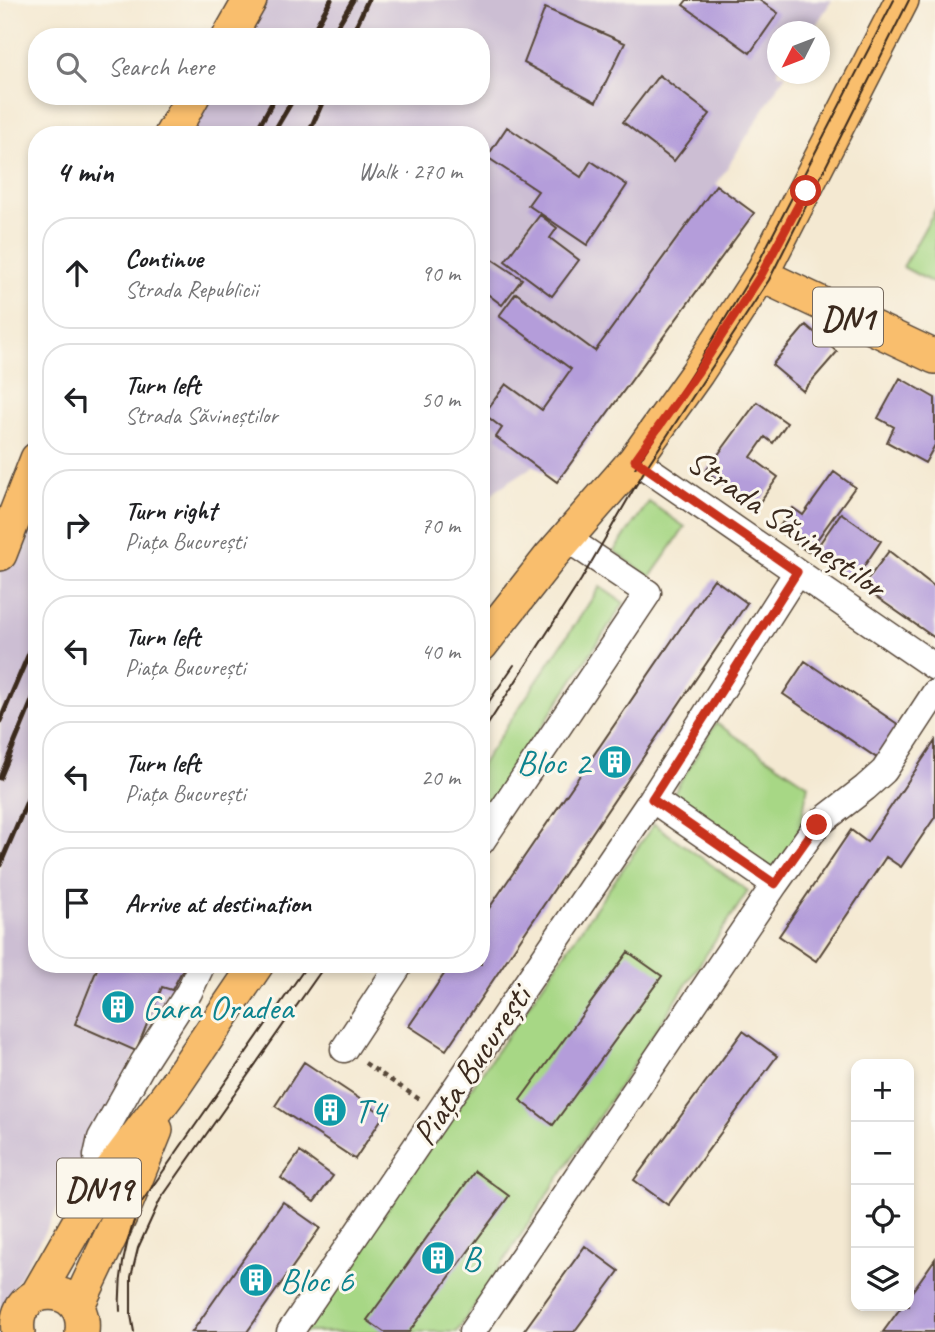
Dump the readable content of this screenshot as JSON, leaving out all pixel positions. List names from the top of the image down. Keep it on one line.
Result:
{"streets":{"main road":["DN1","DN19"],"street":["Strada Săvineștilor","Piața București"]},"crossings":[["Strada Săvineștilor","Piața București"]],"places":{"building":["Bloc 2","Gara Oradea","T4","B","Bloc 6"]},"north":"bottom left","page":{"search":"Search here","heading":["4 min","Walk · 270 m"],"list":[["Continue","Strada Republicii","90 m"],["Turn left","Strada Săvineștilor","50 m"],["Turn right","Piața București","70 m"],["Turn left","Piața București","40 m"],["Turn left","Piața București","20 m"],"Arrive at destination"],"map_buttons":["+","−"]}}
